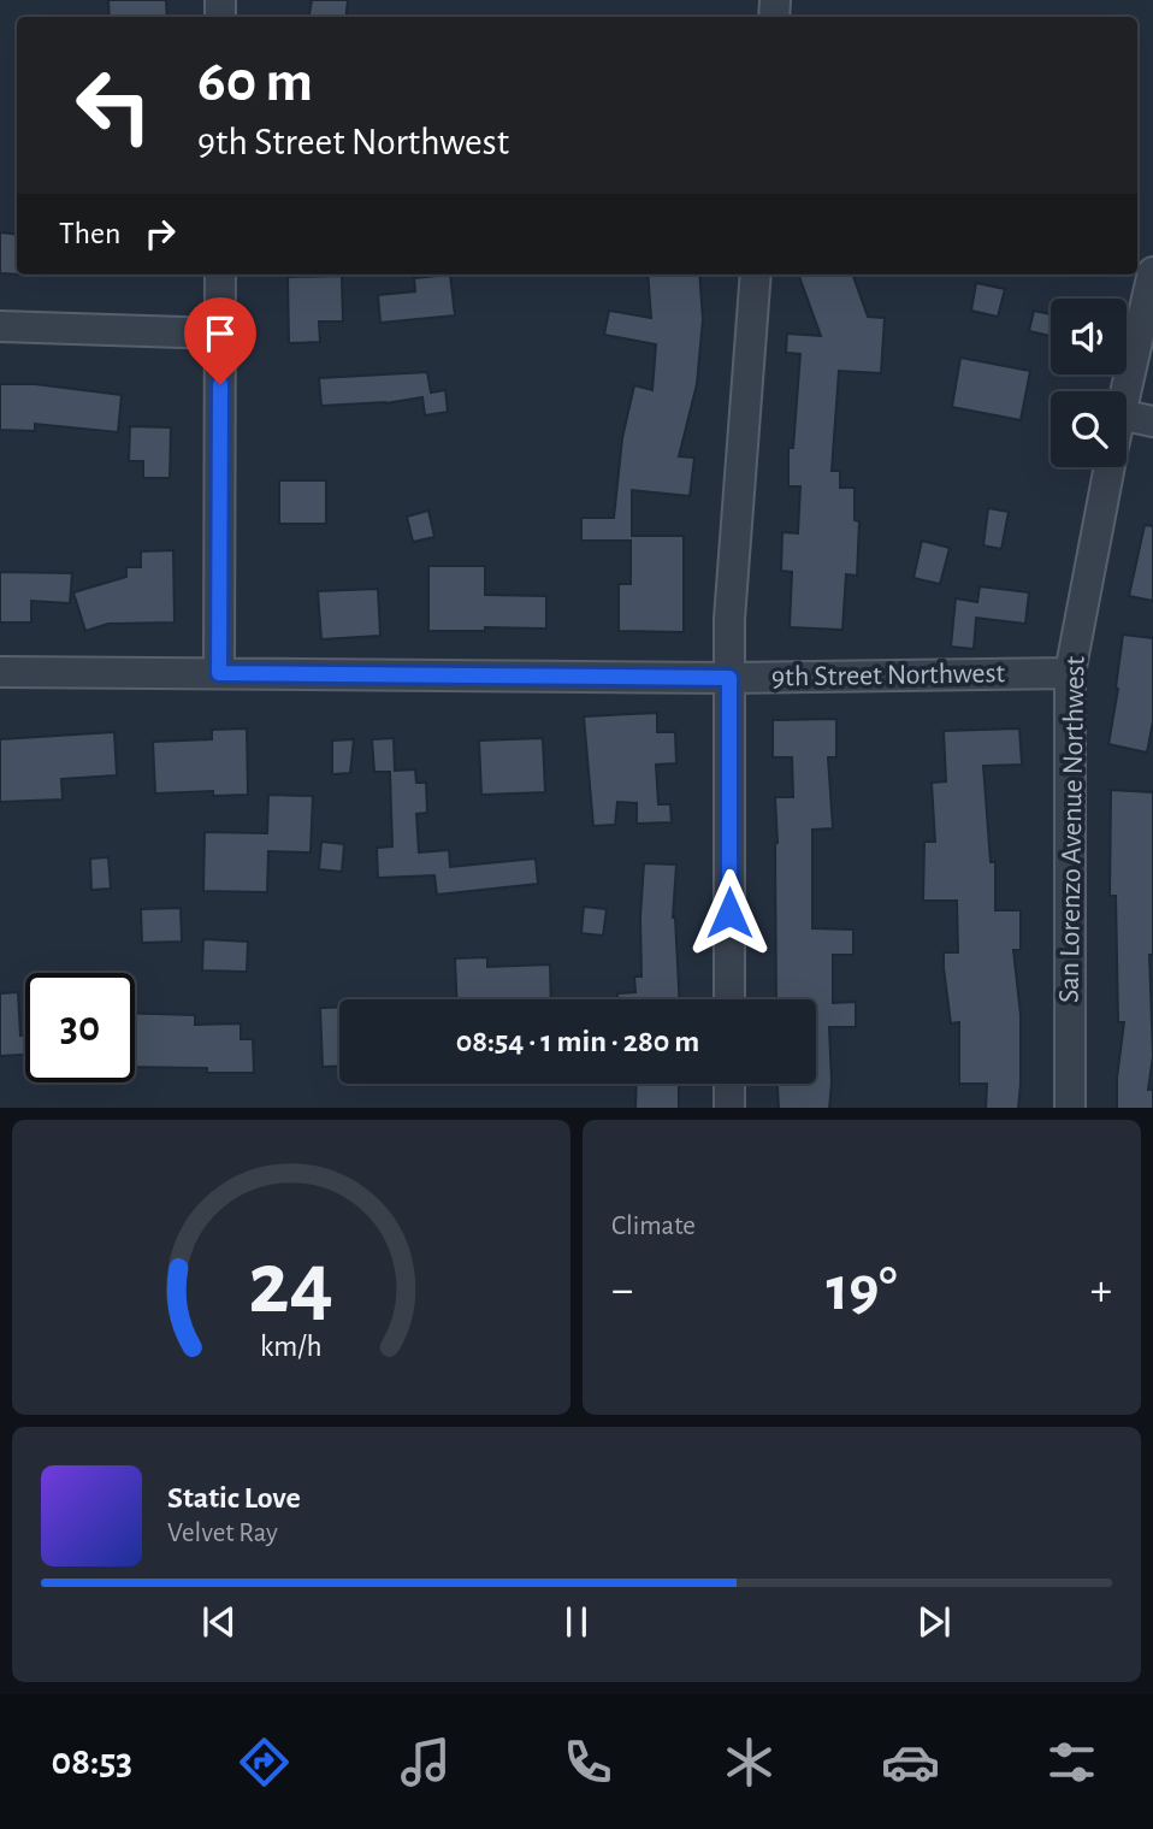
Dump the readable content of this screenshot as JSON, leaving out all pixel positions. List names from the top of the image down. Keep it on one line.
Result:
{"streets":{"street":["9th Street Northwest","San Lorenzo Avenue Northwest"]},"crossings":[["9th Street Northwest","San Lorenzo Avenue Northwest"]],"page":{"turn":["60 m","9th Street Northwest"],"then":"Then","limit":"30","trip":"08:54 · 1 min · 280 m","tile":"Climate","heat":["−","19°","+"],"song":["Static Love","Velvet Ray"],"tabs":"08:53","gauge":["24","km/h"]}}
